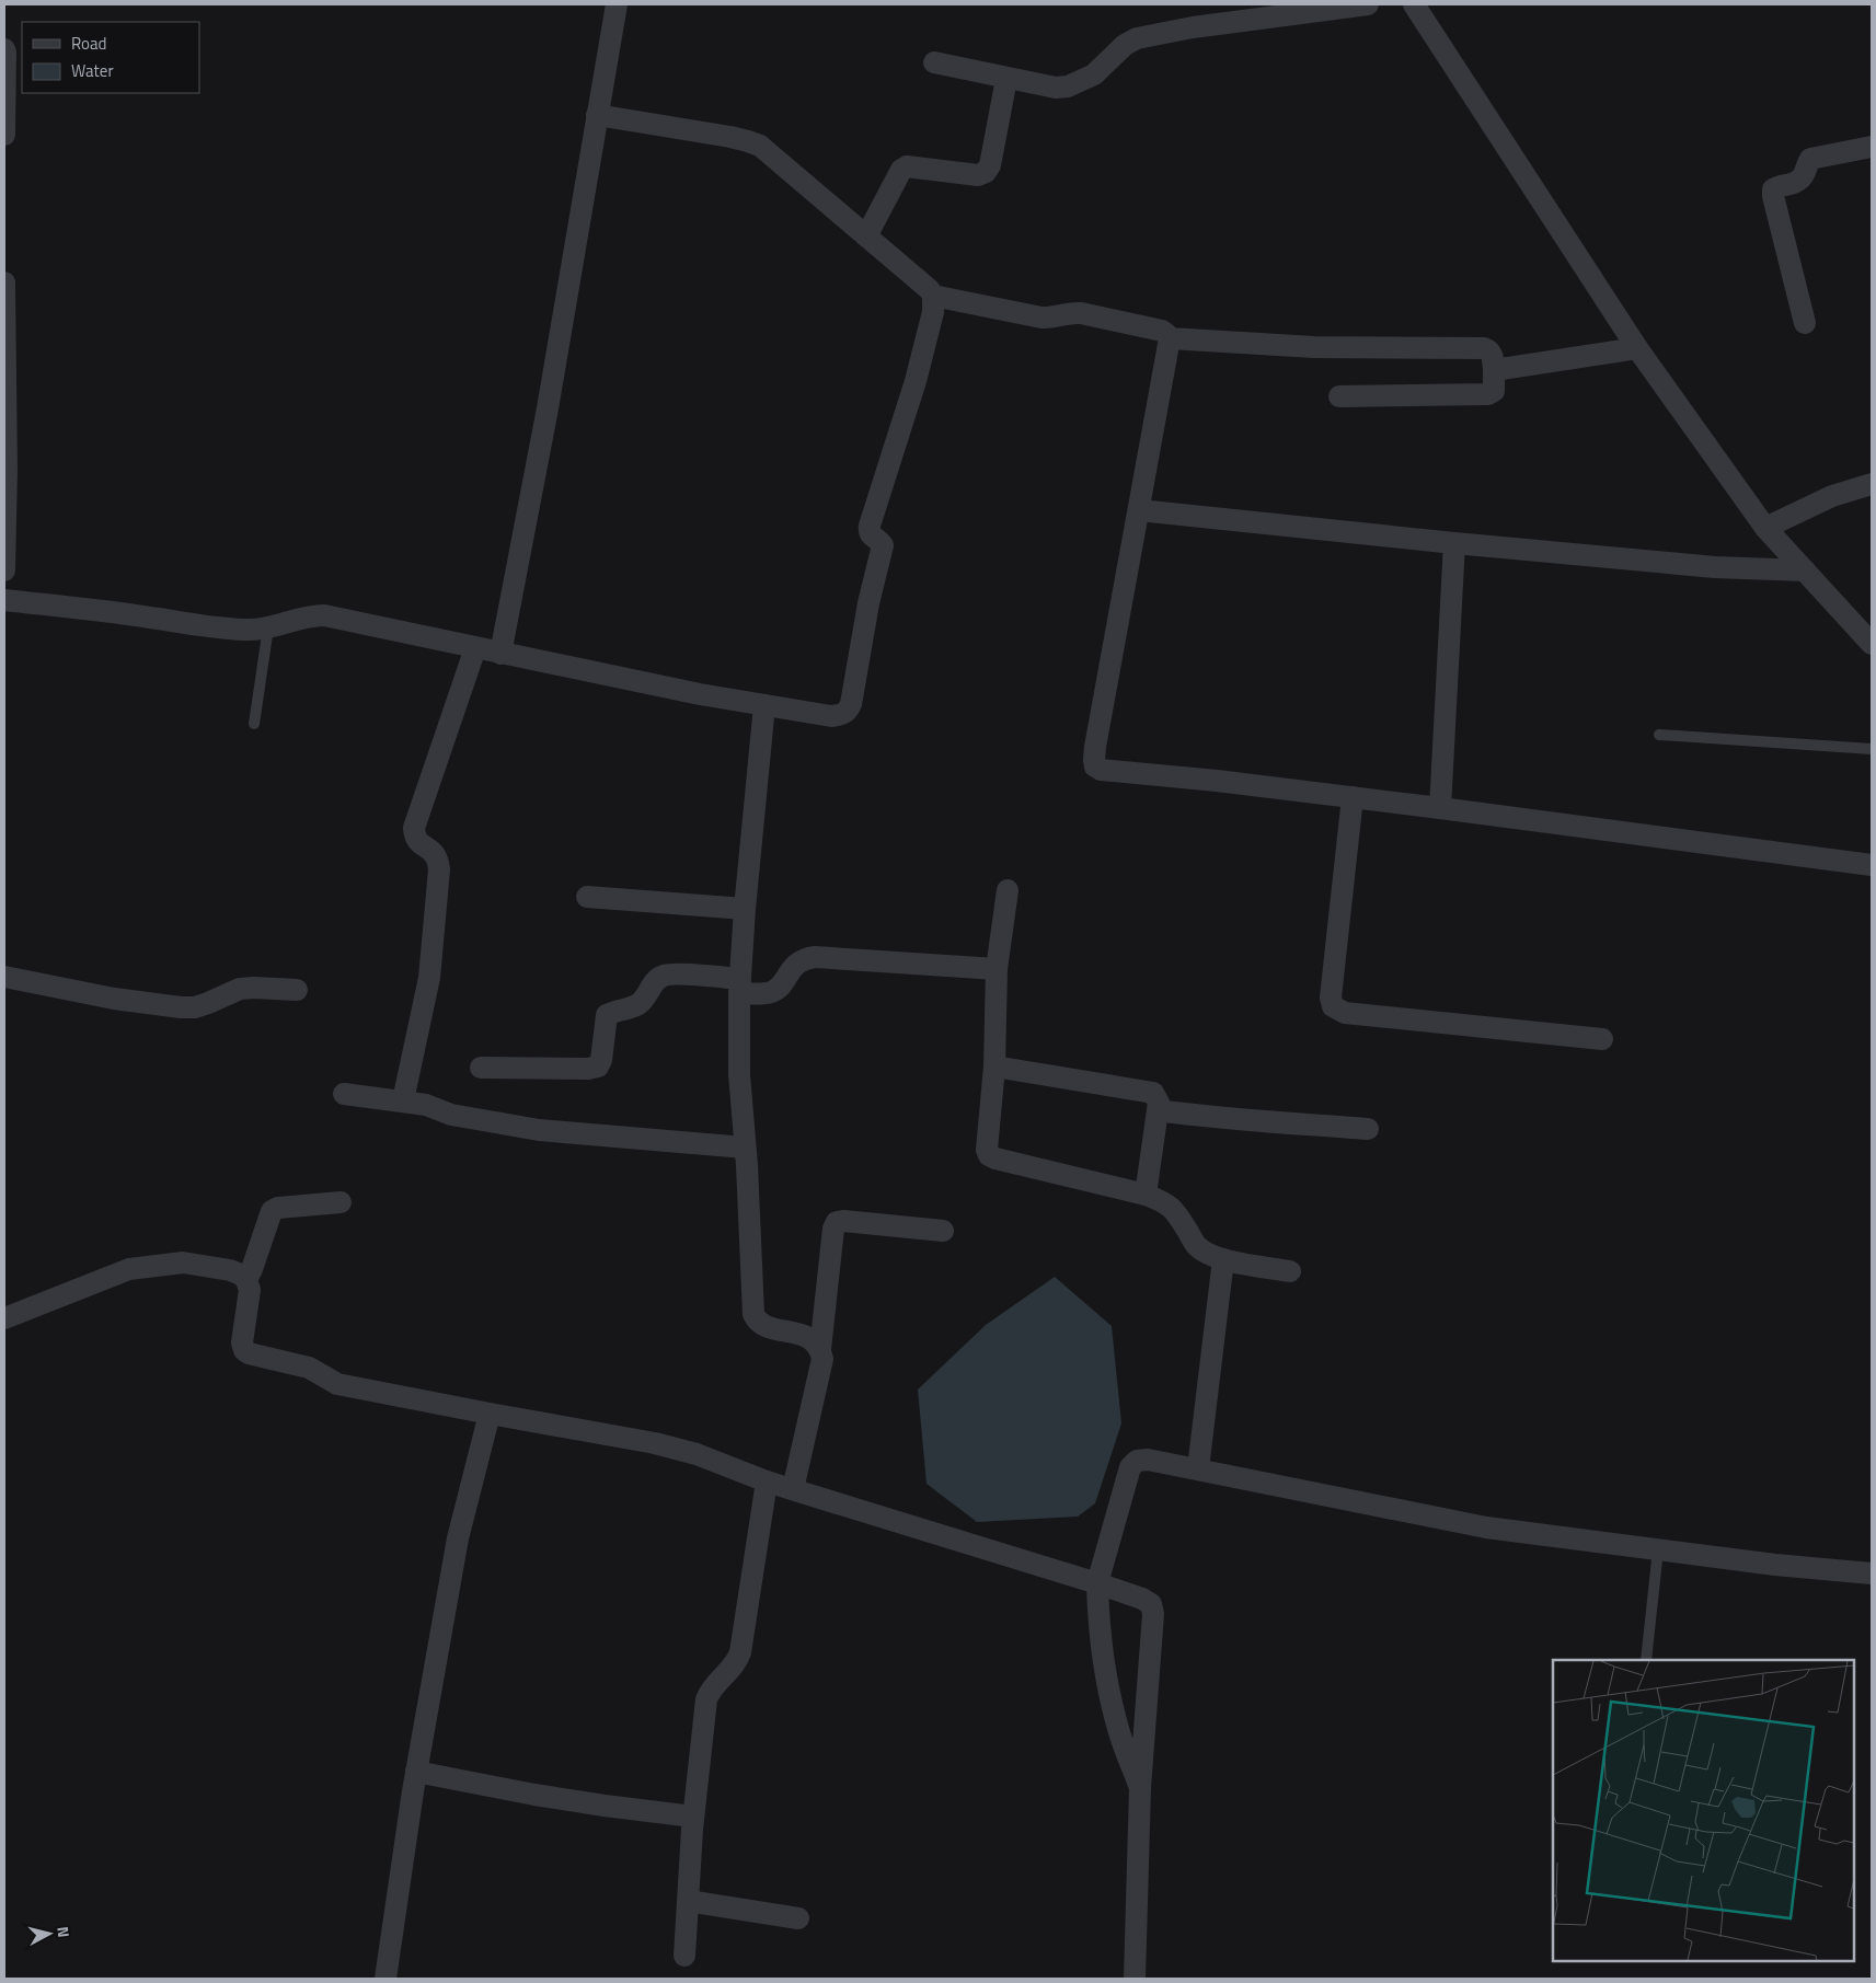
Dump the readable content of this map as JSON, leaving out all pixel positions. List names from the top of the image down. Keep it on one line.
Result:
{"legend":["Road","Water"],"north":"right"}
